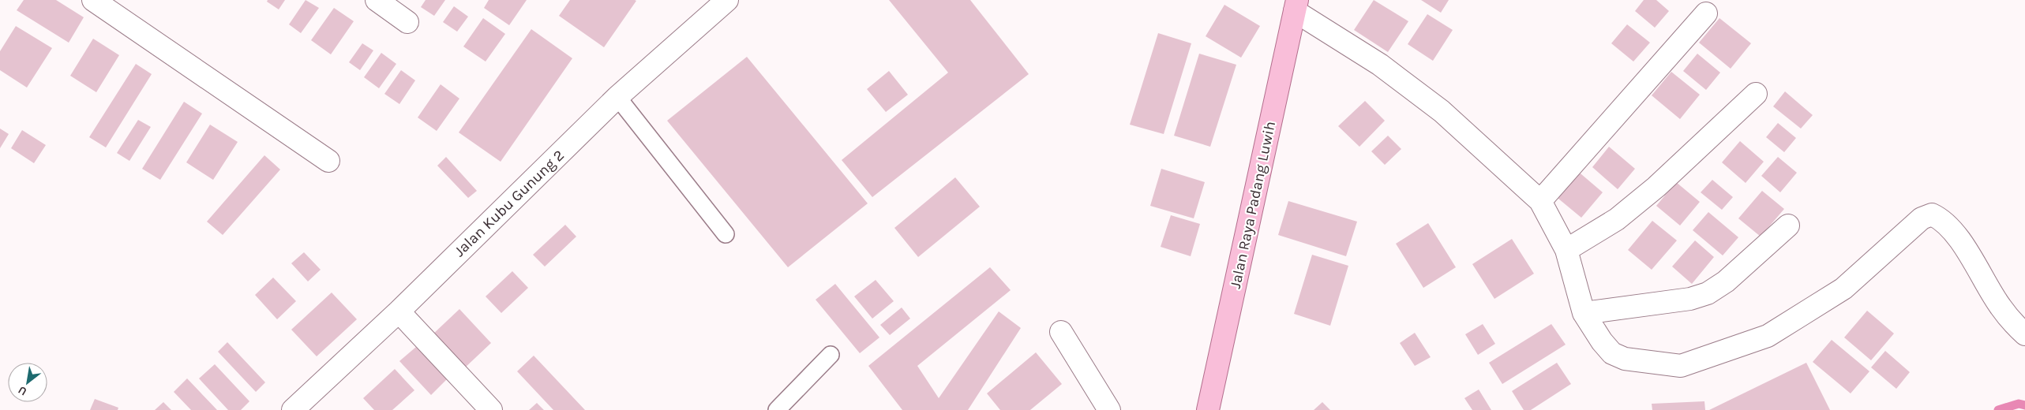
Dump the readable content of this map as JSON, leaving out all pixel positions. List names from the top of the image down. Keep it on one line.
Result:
{"streets":{"main road":["Jalan Raya Padang Luwih"],"street":["Jalan Kubu Gunung 2"]},"north":"bottom left"}
